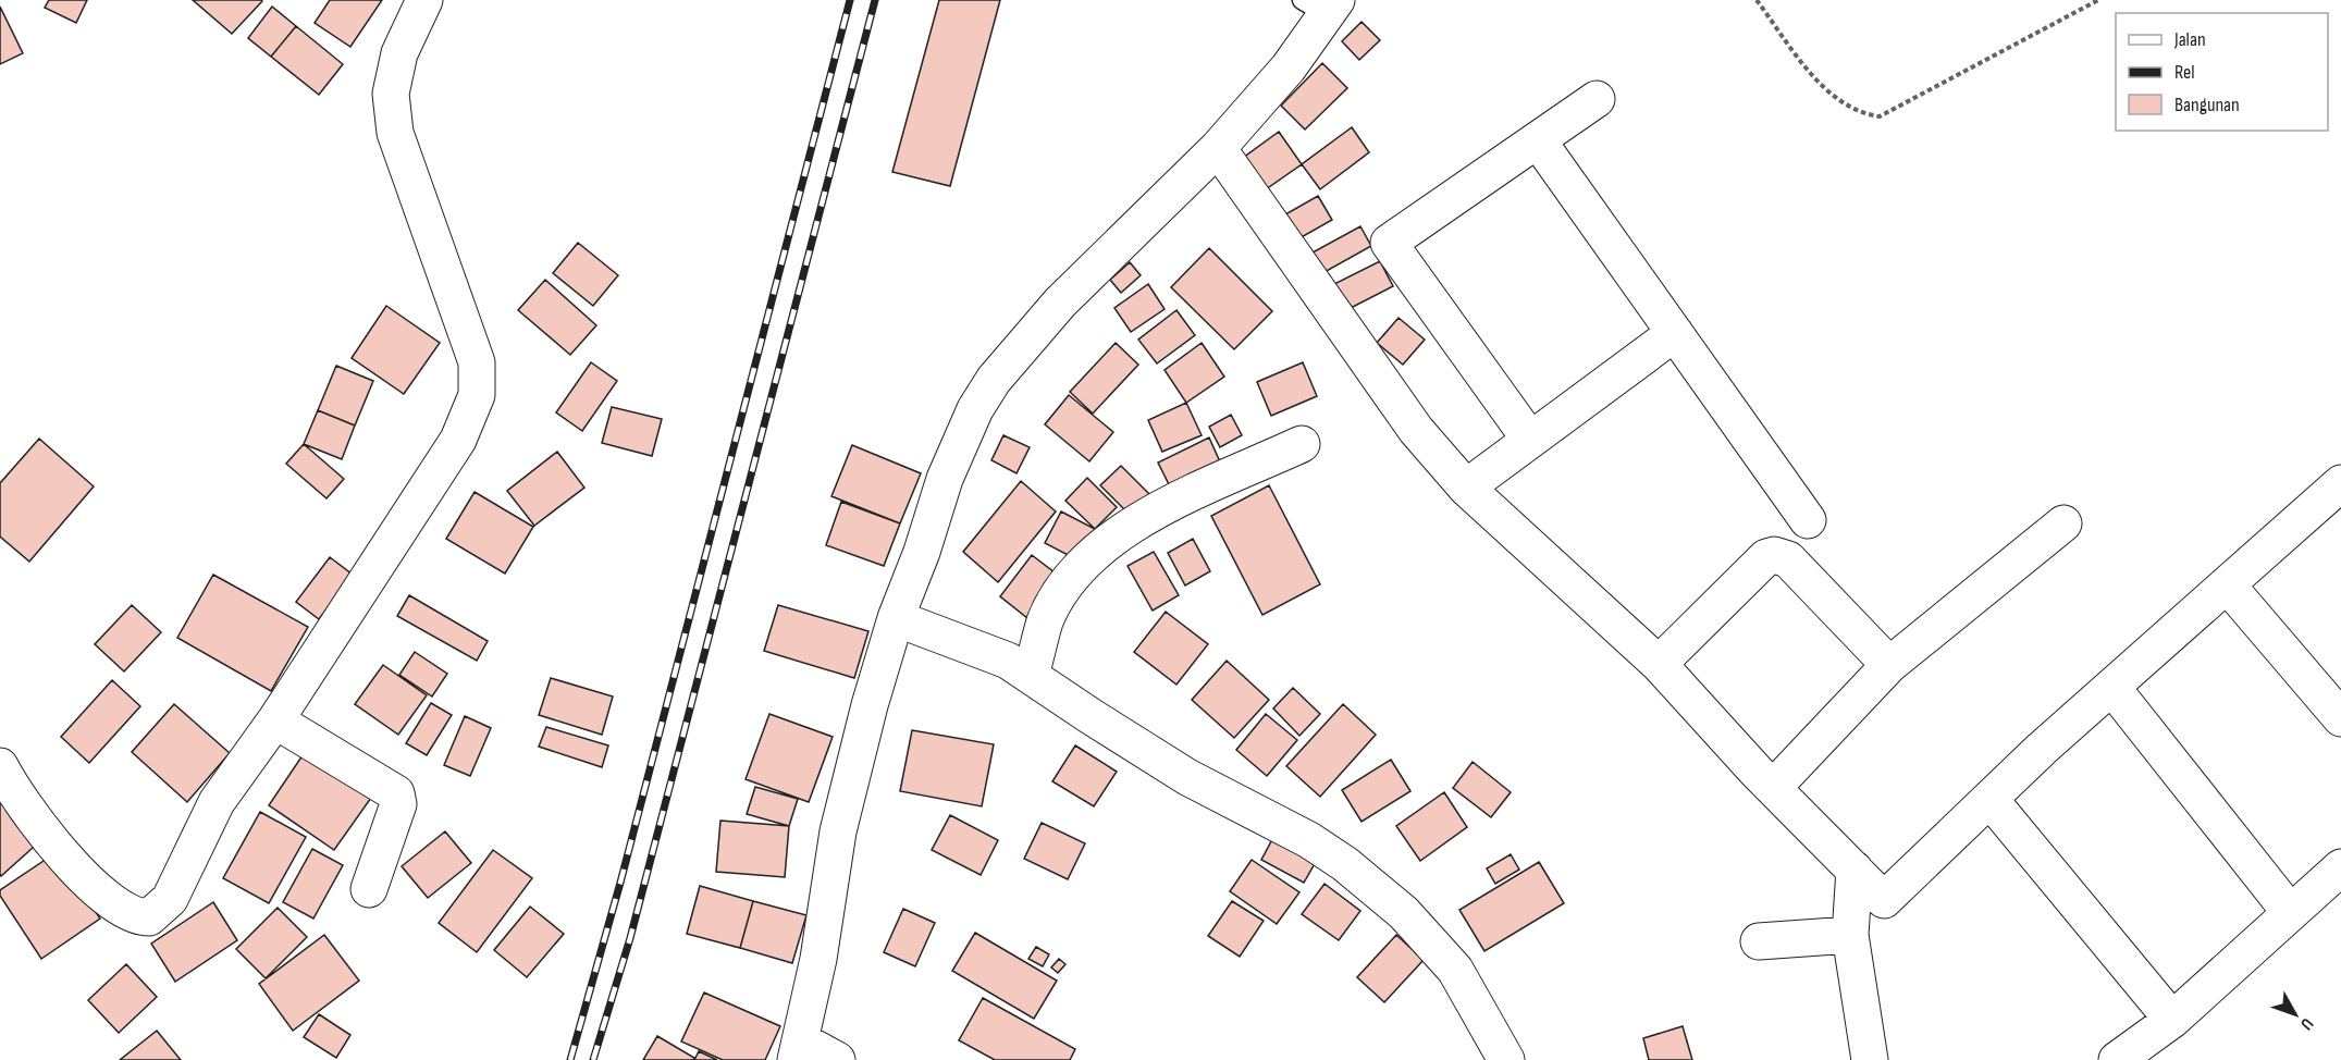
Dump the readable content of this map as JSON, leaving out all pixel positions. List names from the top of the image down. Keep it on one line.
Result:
{"legend":["Jalan","Rel","Bangunan"],"north":"bottom right"}
